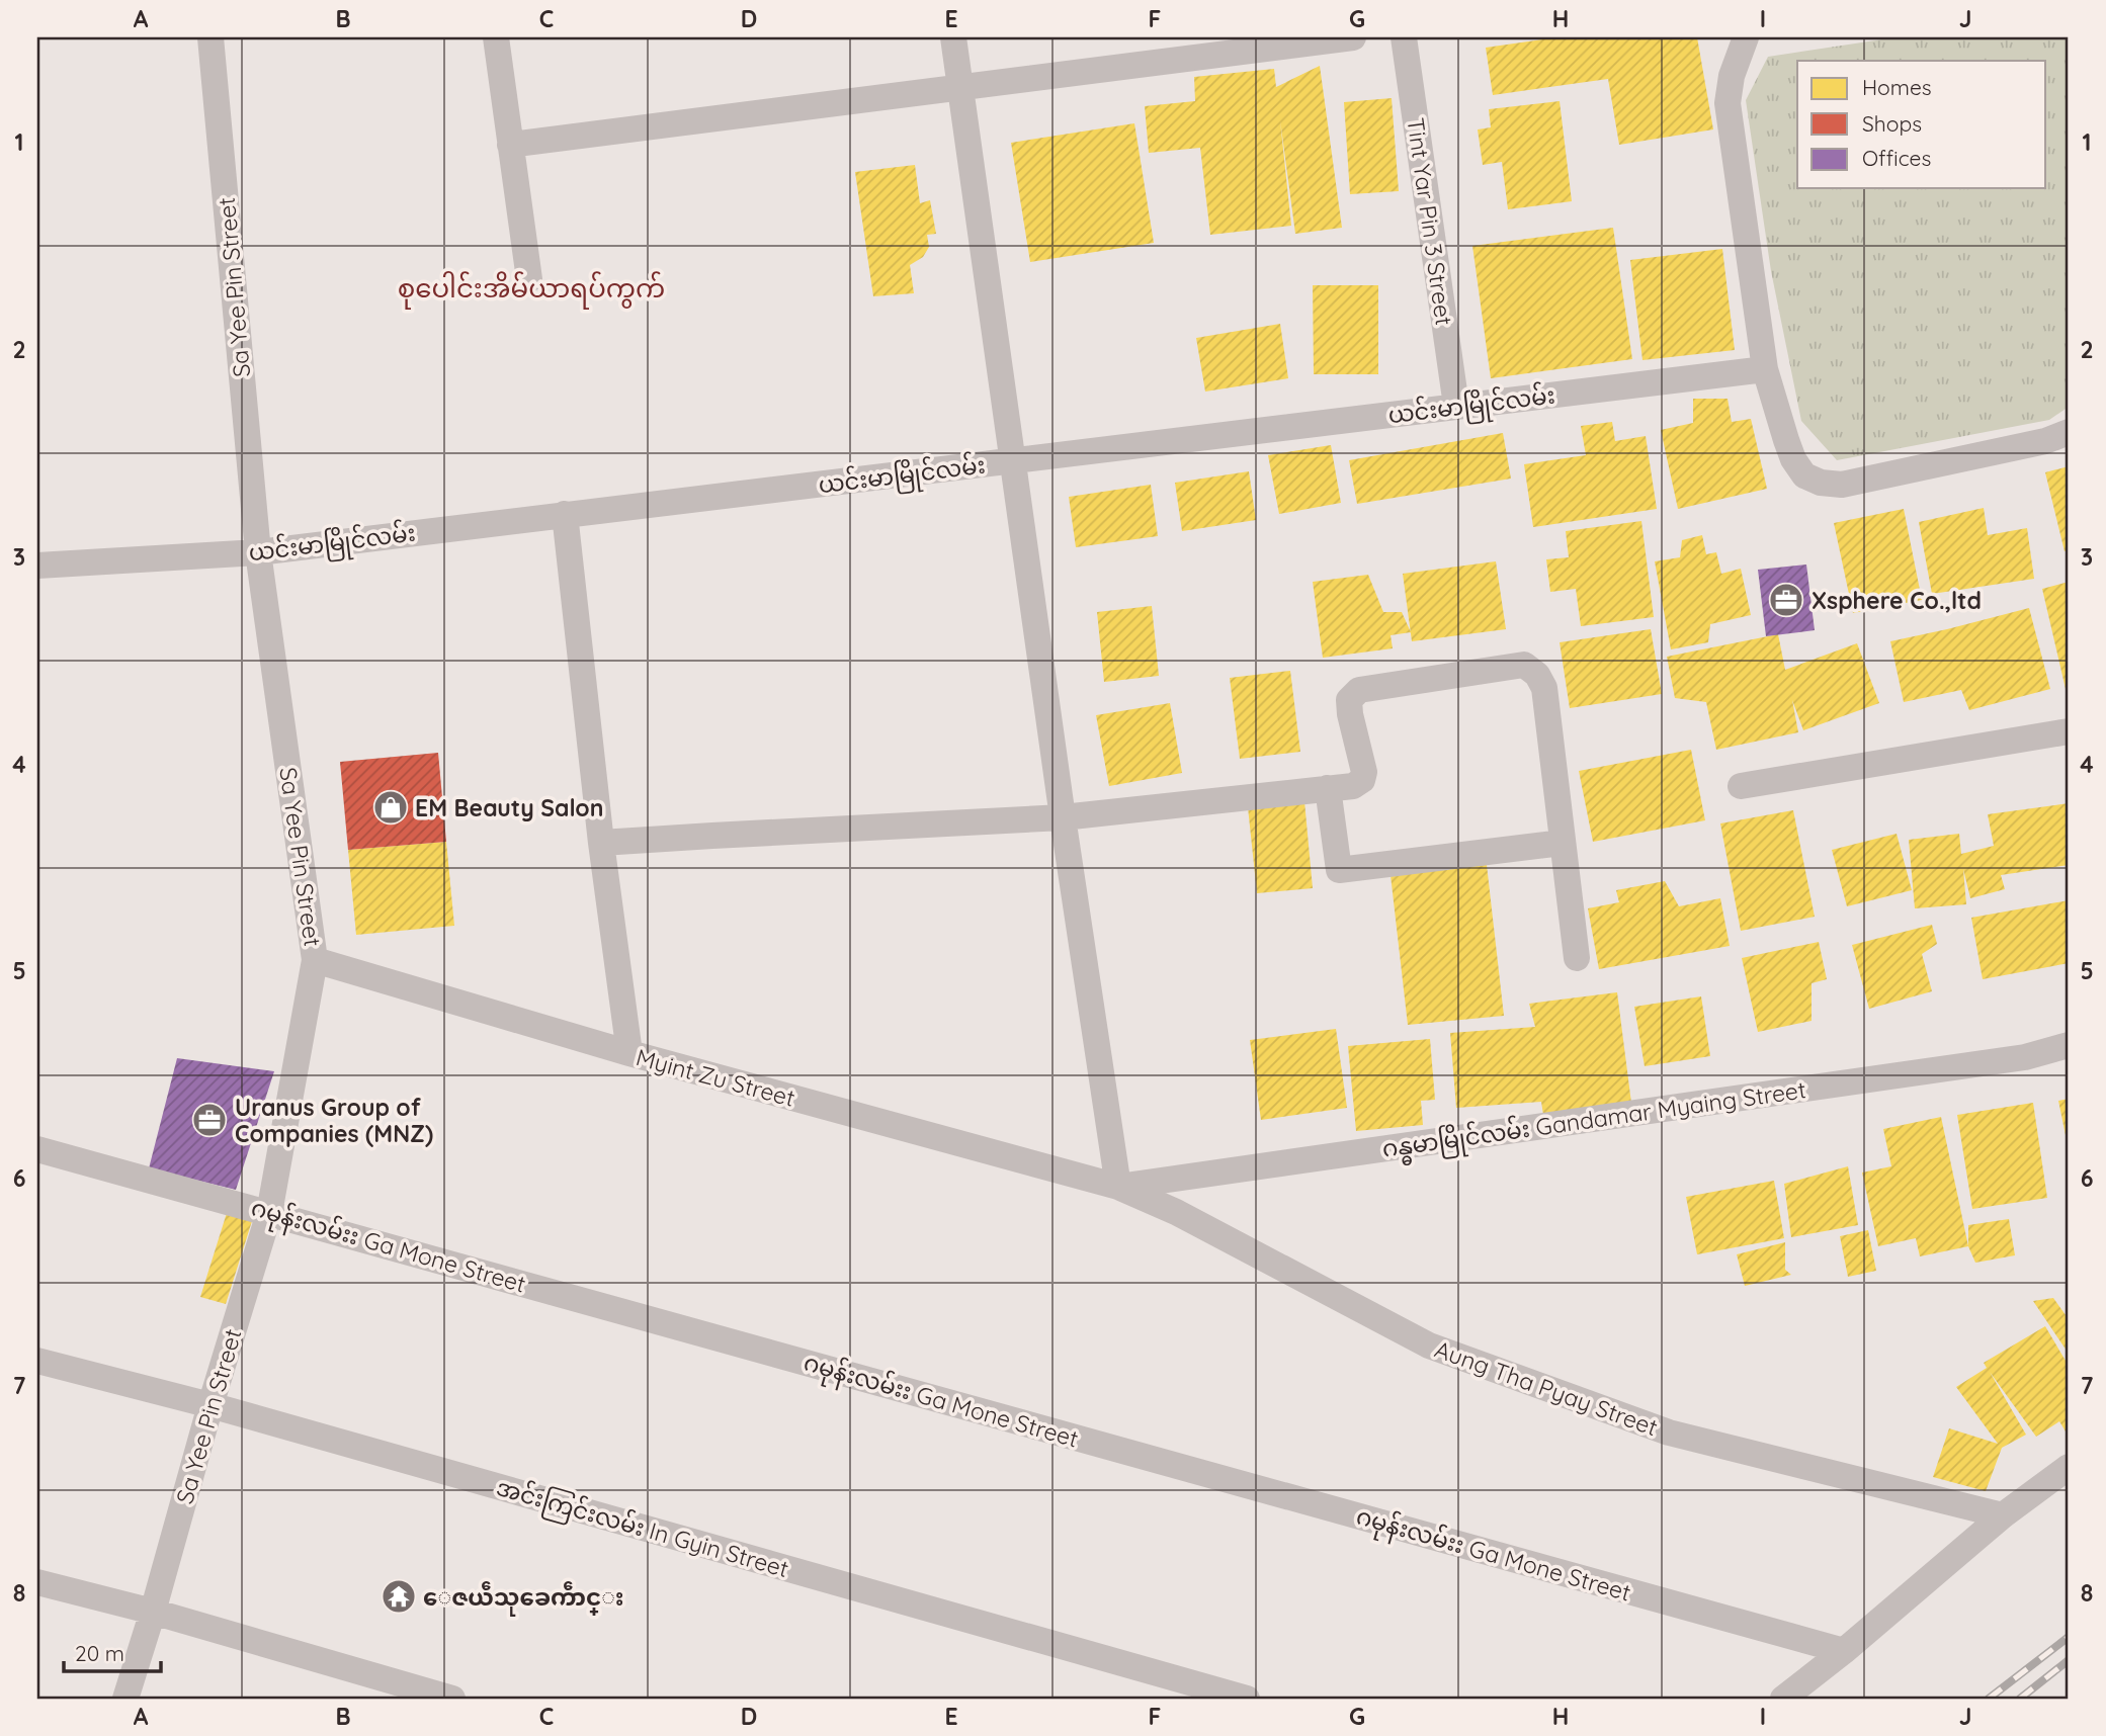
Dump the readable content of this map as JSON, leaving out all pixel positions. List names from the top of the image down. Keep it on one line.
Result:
{"streets":{"street":["Tint Yar Pin 3 Street","Sa Yee Pin Street","ယင်းမာမြိုင်လမ်း","Myint Zu Street","ဂန္ဓမာမြိုင်လမ်း Gandamar Myaing Street","ဂမုန်းလမ်းး Ga Mone Street","Aung Tha Pyay Street","အင်းကြင်းလမ်း In Gyin Street"]},"crossings":[["Tint Yar Pin 3 Street","ယင်းမာမြိုင်လမ်း"],["Sa Yee Pin Street","ယင်းမာမြိုင်လမ်း"],["Sa Yee Pin Street","Myint Zu Street"],["Sa Yee Pin Street","ဂမုန်းလမ်းး Ga Mone Street"],["Sa Yee Pin Street","အင်းကြင်းလမ်း In Gyin Street"],["Myint Zu Street","ဂန္ဓမာမြိုင်လမ်း Gandamar Myaing Street"],["Myint Zu Street","Aung Tha Pyay Street"],["ဂန္ဓမာမြိုင်လမ်း Gandamar Myaing Street","Aung Tha Pyay Street"]],"districts":["စုပေါင်းအိမ်ယာရပ်ကွက်"],"places":{"office":["Xsphere Co.,ltd","Uranus Group of Companies (MNZ)"],"shop":["EM Beauty Salon"],"temple":["ေဇယဵသုခေကဵာင္း"]},"legend":["Homes","Shops","Offices"],"scale_bar":"20 m","grid":{"columns":["A","B","C","D","E","F","G","H","I","J"],"rows":["1","2","3","4","5","6","7","8"]}}
